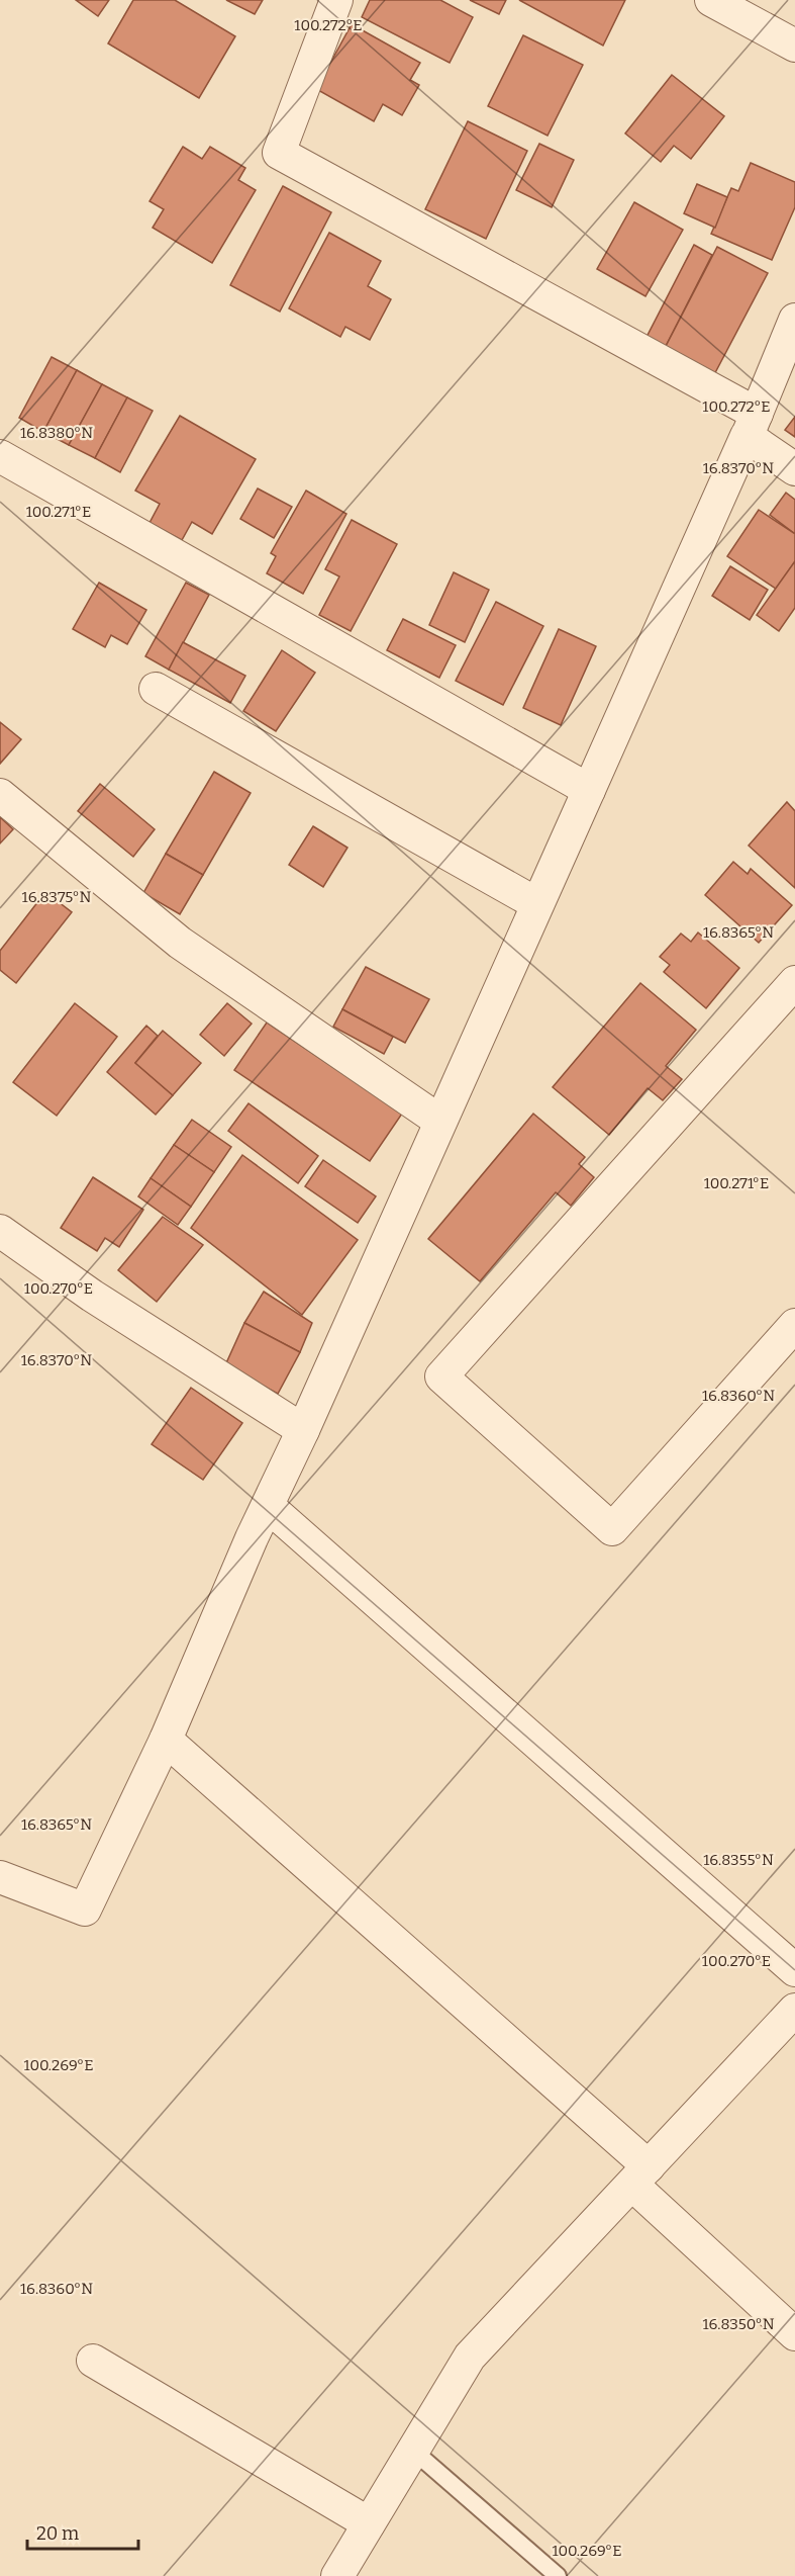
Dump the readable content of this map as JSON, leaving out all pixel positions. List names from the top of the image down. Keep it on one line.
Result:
{"scale_bar":"20 m","coordinates":["100.272°E","16.8380°N","16.8370°N","100.271°E","16.8375°N","16.8365°N","100.270°E","16.8360°N","16.8355°N","100.269°E","16.8350°N"]}
